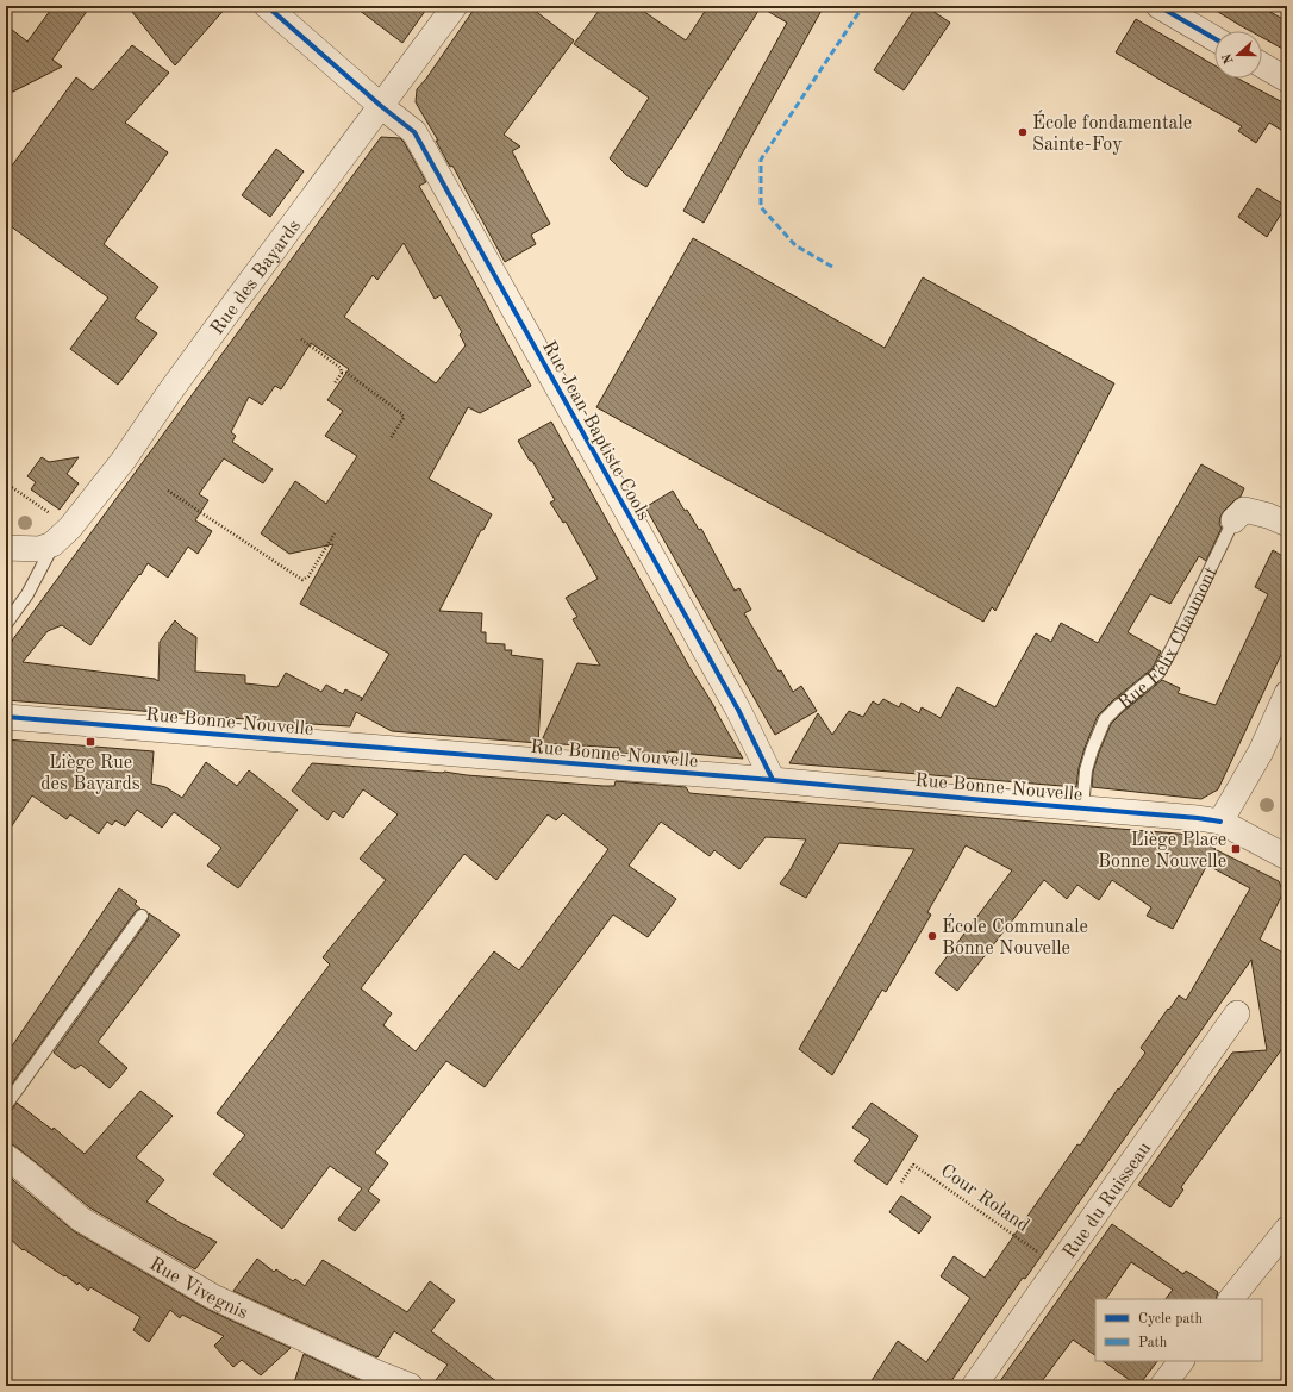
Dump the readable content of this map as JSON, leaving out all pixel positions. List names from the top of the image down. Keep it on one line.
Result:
{"streets":{"street":["Rue des Bayards","Rue Jean-Baptiste Cools","Rue Félix Chaumont","Rue Bonne-Nouvelle","Rue du Ruisseau","Rue Vivegnis"],"path":["Cour Roland"]},"crossings":[["Rue des Bayards","Rue Jean-Baptiste Cools"],["Rue Jean-Baptiste Cools","Rue Bonne-Nouvelle"],["Rue Félix Chaumont","Rue Bonne-Nouvelle"],["Cour Roland","Rue du Ruisseau"]],"places":{"other":["École fondamentale Sainte-Foy","École Communale Bonne Nouvelle"],"transit":["Liège Rue des Bayards","Liège Place Bonne Nouvelle"]},"legend":["Cycle path","Path"],"north":"left"}
